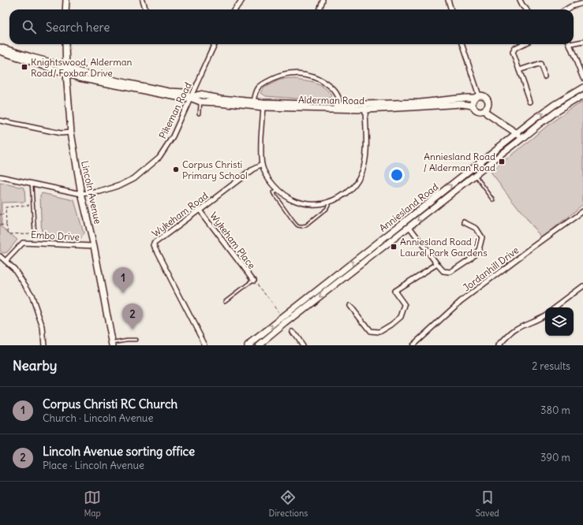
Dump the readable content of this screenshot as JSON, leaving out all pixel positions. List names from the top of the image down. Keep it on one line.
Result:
{"streets":{"street":["Alderman Road","Pikeman Road","Lincoln Avenue","Anniesland Road","Wykeham Road","Embo Drive","Wykeham Place","Jordanhill Drive"]},"crossings":[["Alderman Road","Pikeman Road"],["Alderman Road","Lincoln Avenue"],["Alderman Road","Anniesland Road"],["Pikeman Road","Lincoln Avenue"],["Lincoln Avenue","Embo Drive"],["Wykeham Road","Wykeham Place"]],"places":{"transit":["Knightswood, Alderman Road/ Foxbar Drive","Anniesland Road / Alderman Road","Anniesland Road / Laurel Park Gardens"],"other":["Corpus Christi Primary School"]},"page":{"search":"Search here","pins":["1","2"],"heading":["Nearby","2 results"],"list":[{"mark":"1","name":"Corpus Christi RC Church","note":"Church · Lincoln Avenue","value":"380 m"},{"mark":"2","name":"Lincoln Avenue sorting office","note":"Place · Lincoln Avenue","value":"390 m"}],"nav":["Map","Directions","Saved"]}}
